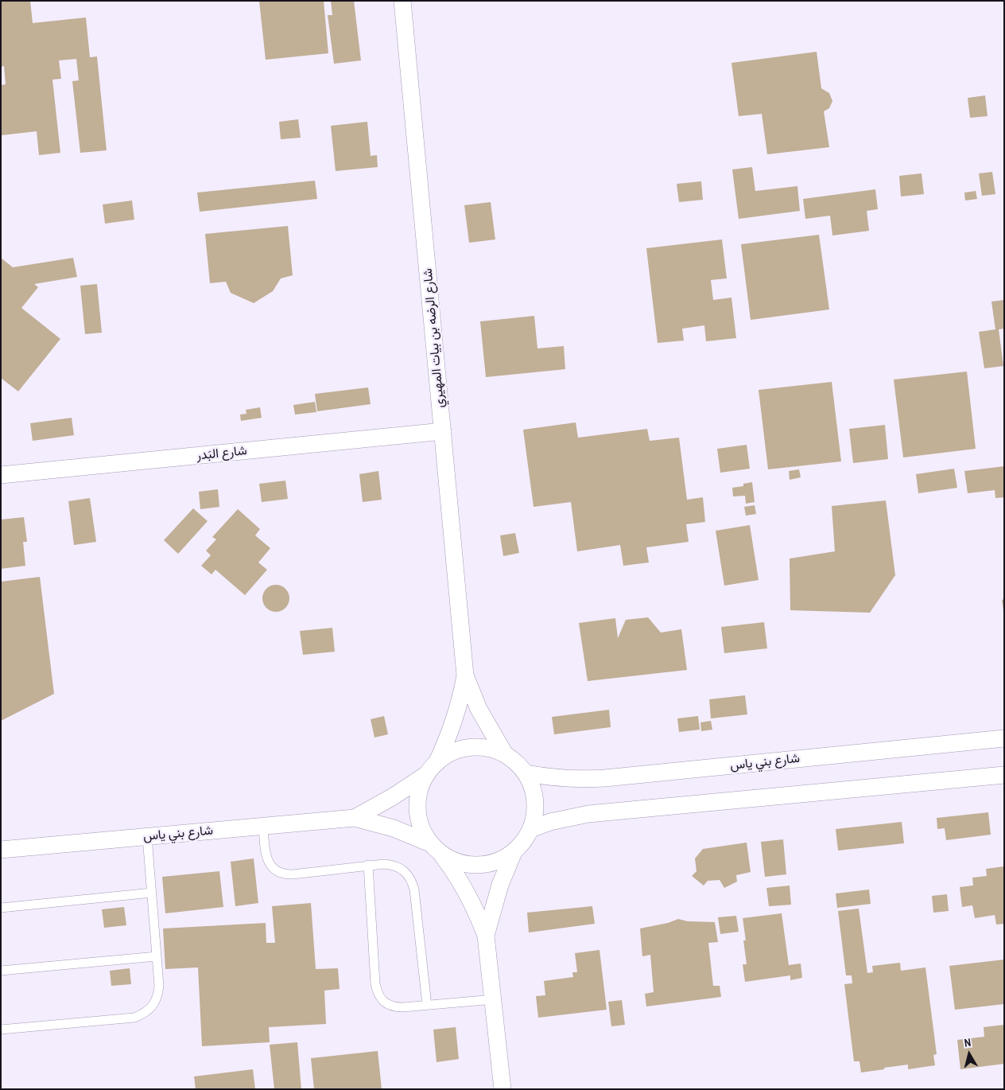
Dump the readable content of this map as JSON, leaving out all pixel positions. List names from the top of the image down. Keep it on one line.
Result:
{"streets":{"street":["شارع الرضه بن بيات المهيري","شارع البَدر","شارع بني ياس"]},"crossings":[["شارع الرضه بن بيات المهيري","شارع البَدر"],["شارع الرضه بن بيات المهيري","شارع بني ياس"]],"north":"top"}
